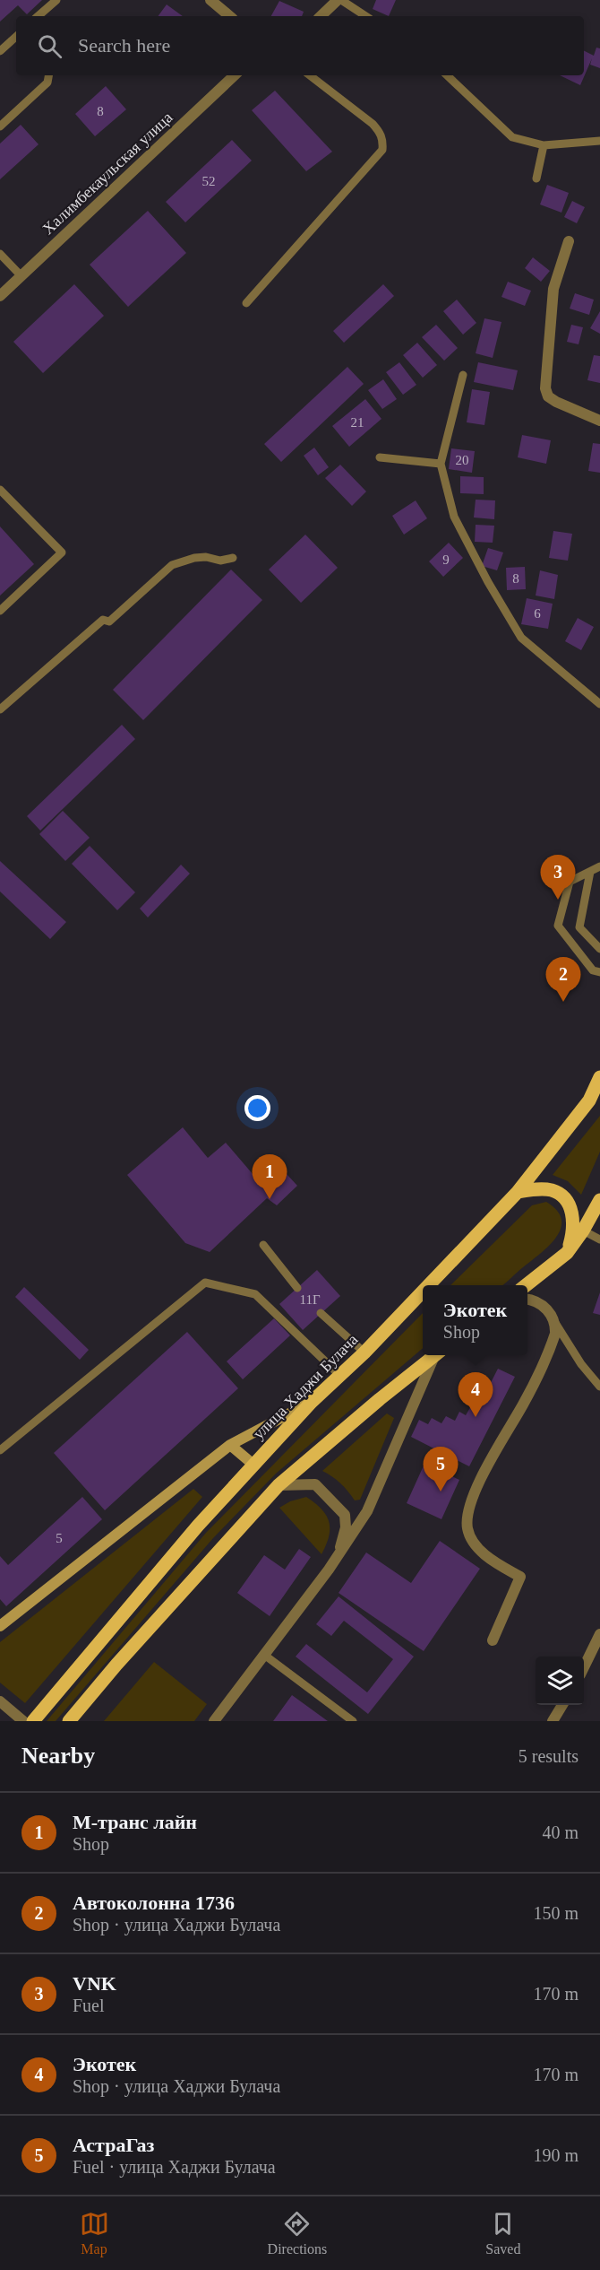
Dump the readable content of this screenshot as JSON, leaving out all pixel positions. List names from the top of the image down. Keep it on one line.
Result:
{"streets":{"main road":["улица Хаджи Булача"],"street":["Халимбекаульская улица"]},"house_numbers":["8","52","21","20","9","8","6","11Г","5"],"page":{"search":"Search here","pins":["3","2","1","4","5"],"popup":["Экотек","Shop"],"heading":["Nearby","5 results"],"list":[{"mark":"1","name":"М-транс лайн","note":"Shop","value":"40 m"},{"mark":"2","name":"Автоколонна 1736","note":"Shop · улица Хаджи Булача","value":"150 m"},{"mark":"3","name":"VNK","note":"Fuel","value":"170 m"},{"mark":"4","name":"Экотек","note":"Shop · улица Хаджи Булача","value":"170 m"},{"mark":"5","name":"АстраГаз","note":"Fuel · улица Хаджи Булача","value":"190 m"}],"nav":["Map","Directions","Saved"]}}
